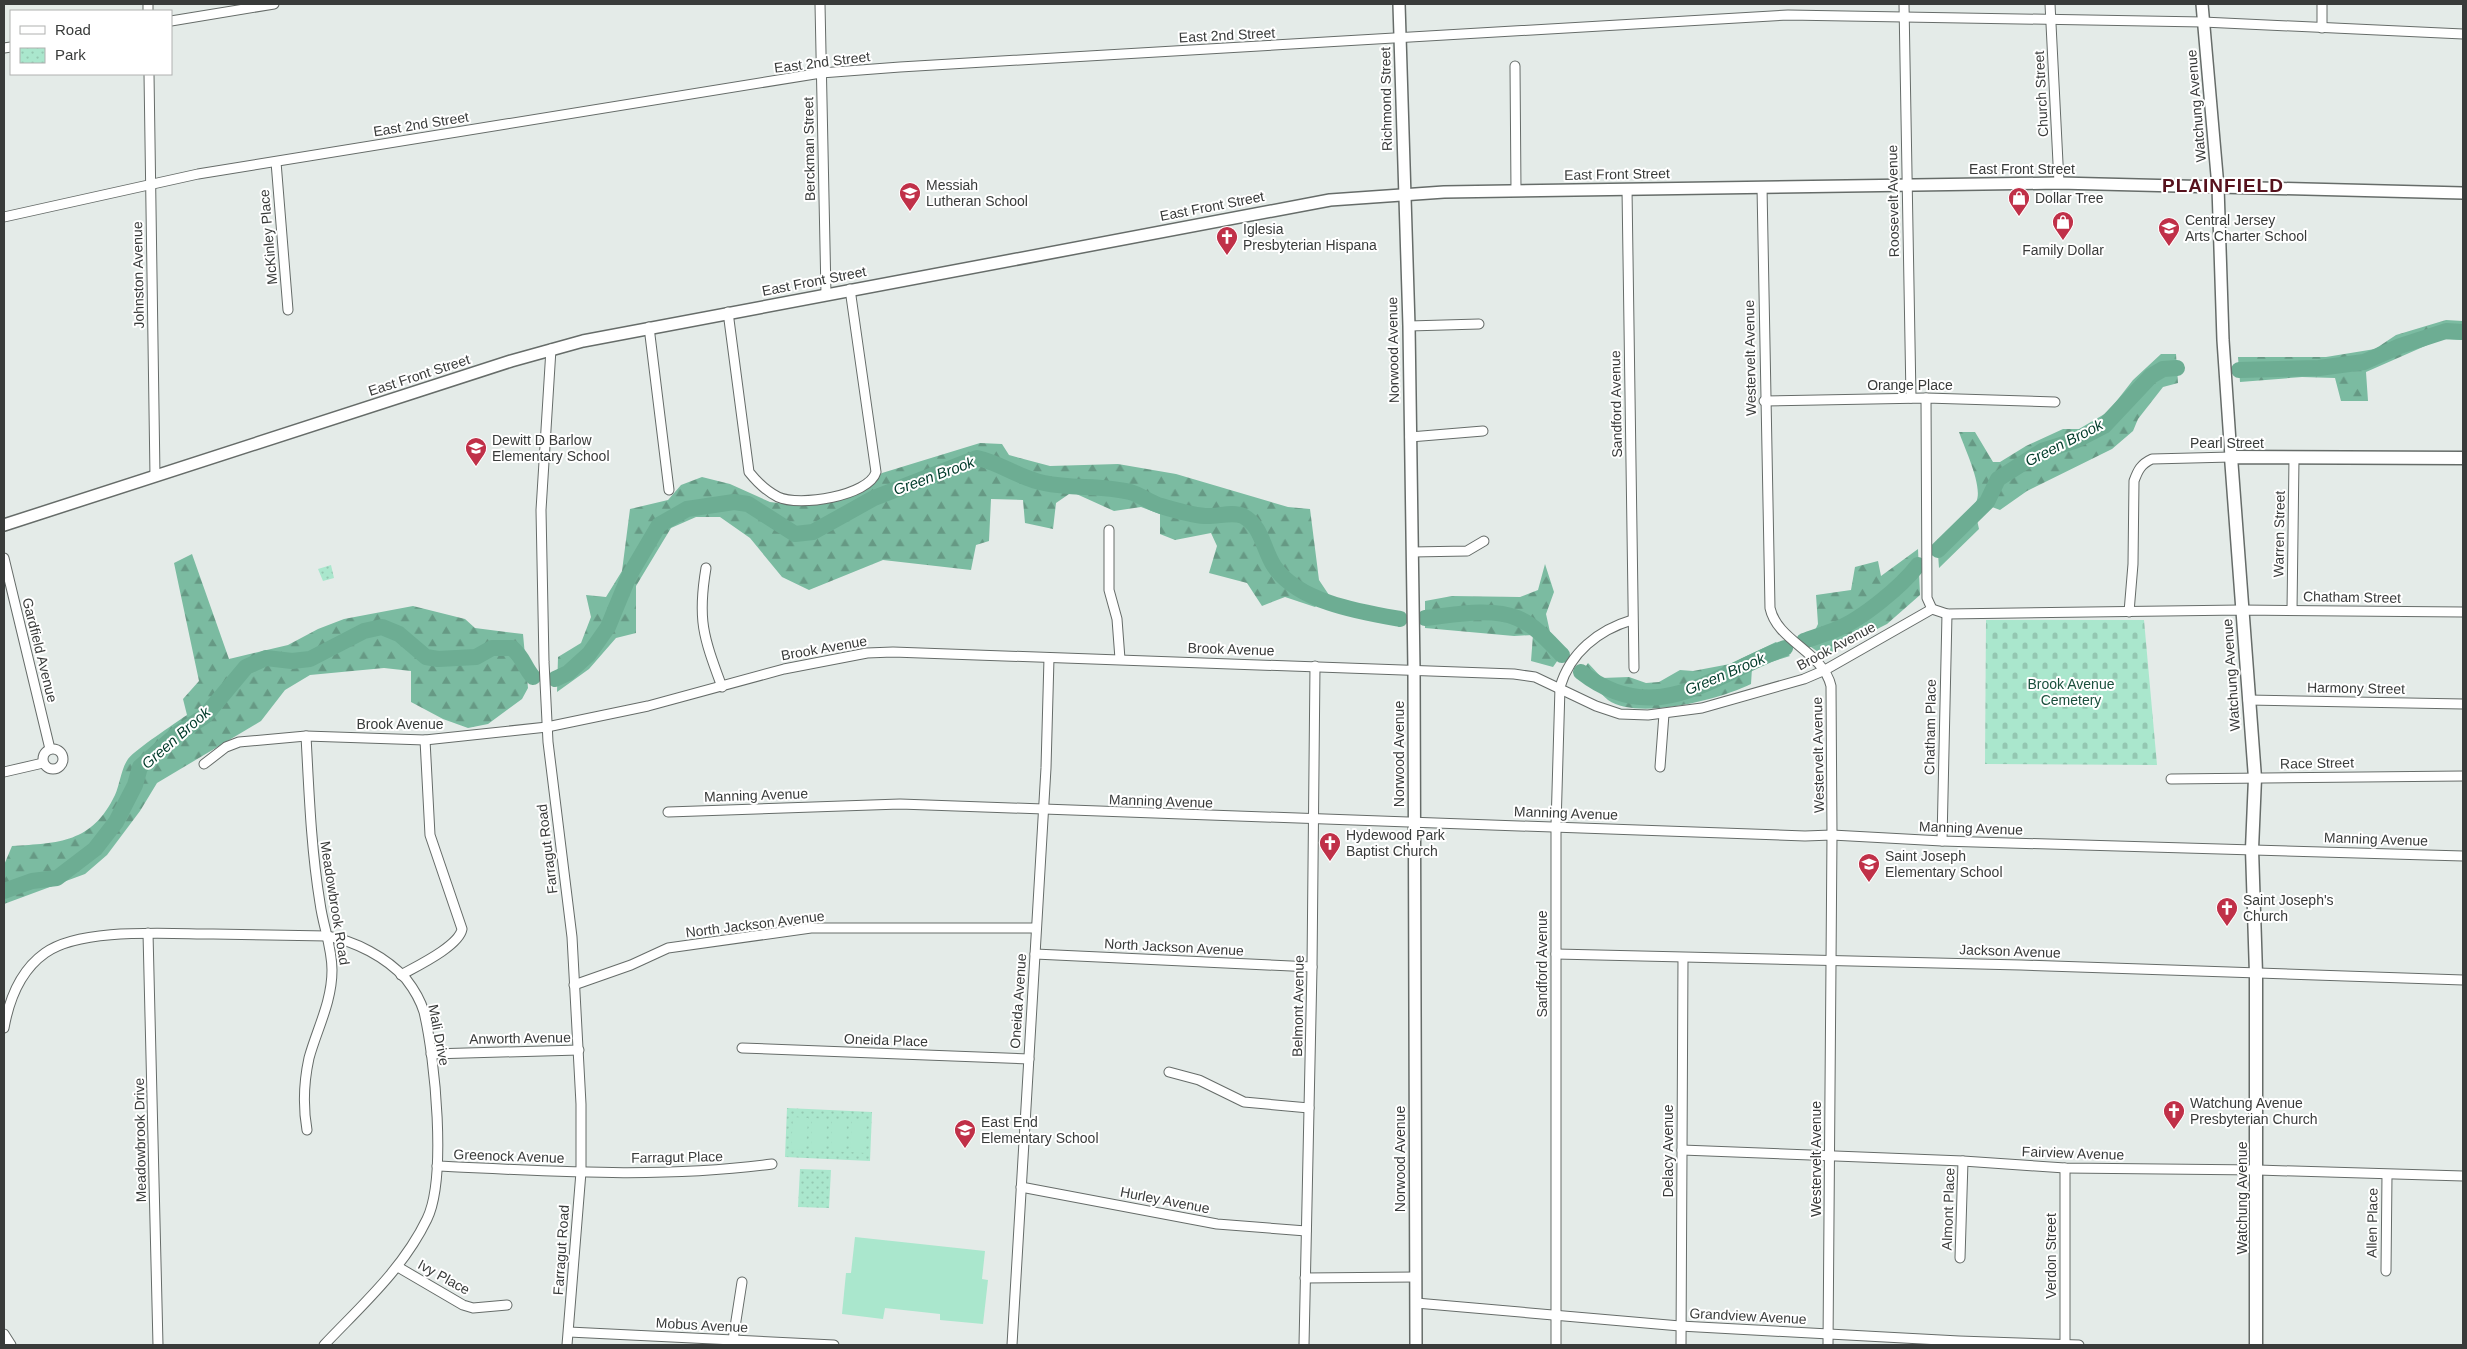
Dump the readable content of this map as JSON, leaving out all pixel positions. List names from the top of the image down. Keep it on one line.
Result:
{"streets":{"main road":["Watchung Avenue","Pearl Street"],"street":["East 2nd Street","Church Street","Richmond Street","Berckman Street","East Front Street","Roosevelt Avenue","McKinley Place","Johnston Avenue","Norwood Avenue","Westervelt Avenue","Orange Place","Sandford Avenue","Warren Street","Chatham Street","Brook Avenue","Gardfield Avenue","Harmony Street","Chatham Place","Race Street","Manning Avenue","Farragut Road","Meadowbrook Road","North Jackson Avenue","Jackson Avenue","Oneida Avenue","Belmont Avenue","Mali Drive","Anworth Avenue","Oneida Place","Meadowbrook Drive","Delacy Avenue","Fairview Avenue","Greenock Avenue","Farragut Place","Hurley Avenue","Almont Place","Allen Place","Verdon Street","Ivy Place","Grandview Avenue","Mobus Avenue"]},"crossings":[["East 2nd Street","Church Street"],["East 2nd Street","Richmond Street"],["East 2nd Street","Watchung Avenue"],["East 2nd Street","Berckman Street"],["East 2nd Street","Roosevelt Avenue"],["East 2nd Street","McKinley Place"],["East 2nd Street","Johnston Avenue"],["Church Street","East Front Street"],["Richmond Street","East Front Street"],["Richmond Street","Norwood Avenue"],["Watchung Avenue","East Front Street"],["Watchung Avenue","Pearl Street"],["Watchung Avenue","Chatham Street"],["Watchung Avenue","Harmony Street"],["Watchung Avenue","Race Street"],["Watchung Avenue","Manning Avenue"],["Watchung Avenue","Jackson Avenue"],["Watchung Avenue","Fairview Avenue"],["Berckman Street","East Front Street"],["East Front Street","Roosevelt Avenue"],["East Front Street","Johnston Avenue"],["East Front Street","Norwood Avenue"],["East Front Street","Westervelt Avenue"],["East Front Street","Sandford Avenue"],["East Front Street","Farragut Road"],["Roosevelt Avenue","Orange Place"],["Norwood Avenue","Brook Avenue"],["Norwood Avenue","Manning Avenue"],["Norwood Avenue","Grandview Avenue"],["Westervelt Avenue","Orange Place"],["Westervelt Avenue","Brook Avenue"],["Westervelt Avenue","Manning Avenue"],["Westervelt Avenue","Jackson Avenue"],["Westervelt Avenue","Fairview Avenue"],["Westervelt Avenue","Grandview Avenue"],["Sandford Avenue","Brook Avenue"],["Sandford Avenue","Manning Avenue"],["Sandford Avenue","Jackson Avenue"],["Sandford Avenue","Grandview Avenue"],["Pearl Street","Warren Street"],["Warren Street","Chatham Street"],["Brook Avenue","Farragut Road"],["Brook Avenue","Meadowbrook Road"],["Brook Avenue","Oneida Avenue"],["Brook Avenue","Belmont Avenue"],["Chatham Place","Manning Avenue"],["Manning Avenue","Oneida Avenue"],["Manning Avenue","Belmont Avenue"],["Farragut Road","North Jackson Avenue"],["Farragut Road","Anworth Avenue"],["Farragut Road","Greenock Avenue"],["Farragut Road","Farragut Place"],["Farragut Road","Mobus Avenue"],["Meadowbrook Road","Mali Drive"],["North Jackson Avenue","Oneida Avenue"],["North Jackson Avenue","Belmont Avenue"],["Jackson Avenue","Delacy Avenue"],["Oneida Avenue","Oneida Place"],["Oneida Avenue","Hurley Avenue"],["Belmont Avenue","Hurley Avenue"],["Mali Drive","Anworth Avenue"],["Mali Drive","Meadowbrook Drive"],["Mali Drive","Greenock Avenue"],["Mali Drive","Ivy Place"],["Delacy Avenue","Fairview Avenue"],["Delacy Avenue","Grandview Avenue"],["Fairview Avenue","Almont Place"],["Fairview Avenue","Allen Place"],["Fairview Avenue","Verdon Street"],["Greenock Avenue","Farragut Place"],["Verdon Street","Grandview Avenue"]],"districts":["PLAINFIELD"],"water":["Green Brook"],"parks":["Brook Avenue Cemetery"],"places":{"school or university":["Messiah Lutheran School","Central Jersey Arts Charter School","Dewitt D Barlow Elementary School","Saint Joseph Elementary School","East End Elementary School"],"shop":["Dollar Tree","Family Dollar"],"church":["Iglesia Presbyterian Hispana","Hydewood Park Baptist Church","Saint Joseph's Church","Watchung Avenue Presbyterian Church"]},"legend":["Road","Park"]}
